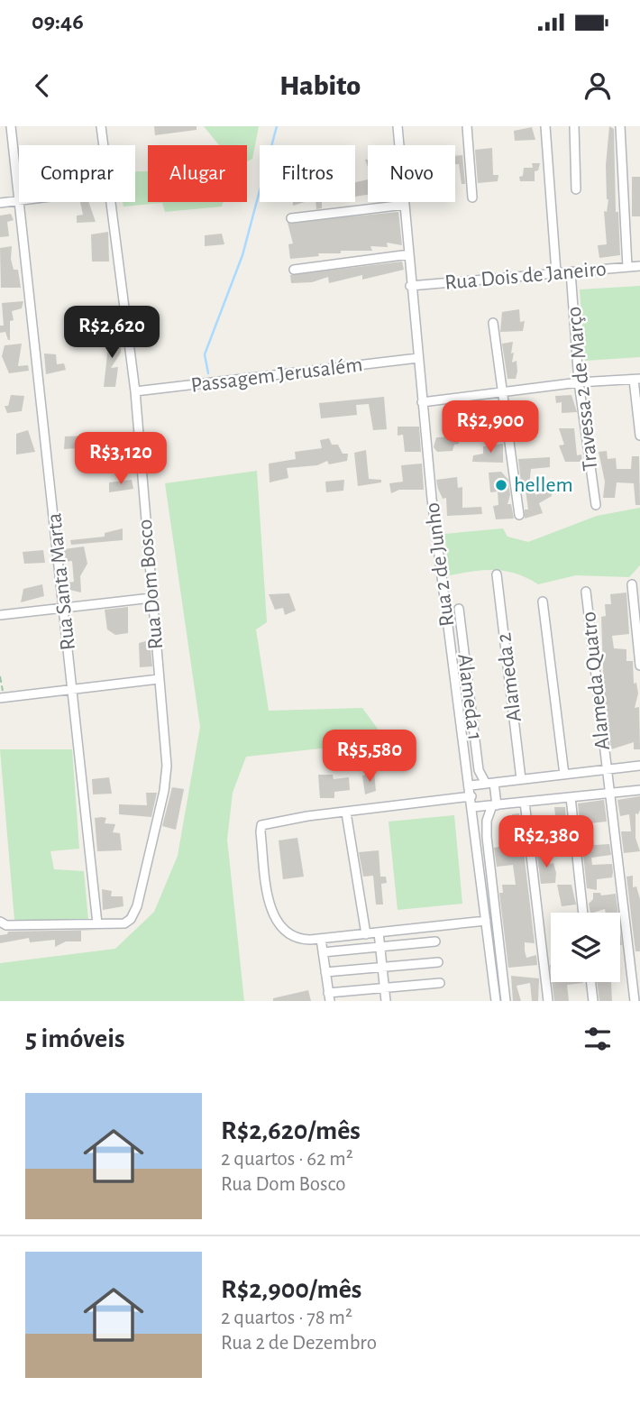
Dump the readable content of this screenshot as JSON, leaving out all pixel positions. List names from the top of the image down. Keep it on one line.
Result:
{"streets":{"street":["Rua Dois de Janeiro","Passagem Jerusalém","Travessa 2 de Março","Rua 2 de Junho","Rua Santa Marta","Rua Dom Bosco","Alameda 2","Alameda Quatro","Alameda 1"]},"crossings":[["Rua Dois de Janeiro","Travessa 2 de Março"],["Rua Dois de Janeiro","Rua 2 de Junho"],["Passagem Jerusalém","Rua 2 de Junho"],["Passagem Jerusalém","Rua Dom Bosco"],["Rua Santa Marta","Rua Dom Bosco"]],"places":["hellem"],"page":{"status":"09:46","header":"Habito","chip":["Comprar","Alugar","Filtros","Novo"],"price":["R$2,620","R$2,900","R$3,120","R$5,580","R$2,380"],"heading":"5 imóveis","list":[{"name":"R$2,620/mês","note":"2 quartos · 62 m² · Rua Dom Bosco"},{"name":"R$2,900/mês","note":"2 quartos · 78 m² · Rua 2 de Dezembro"}]}}
